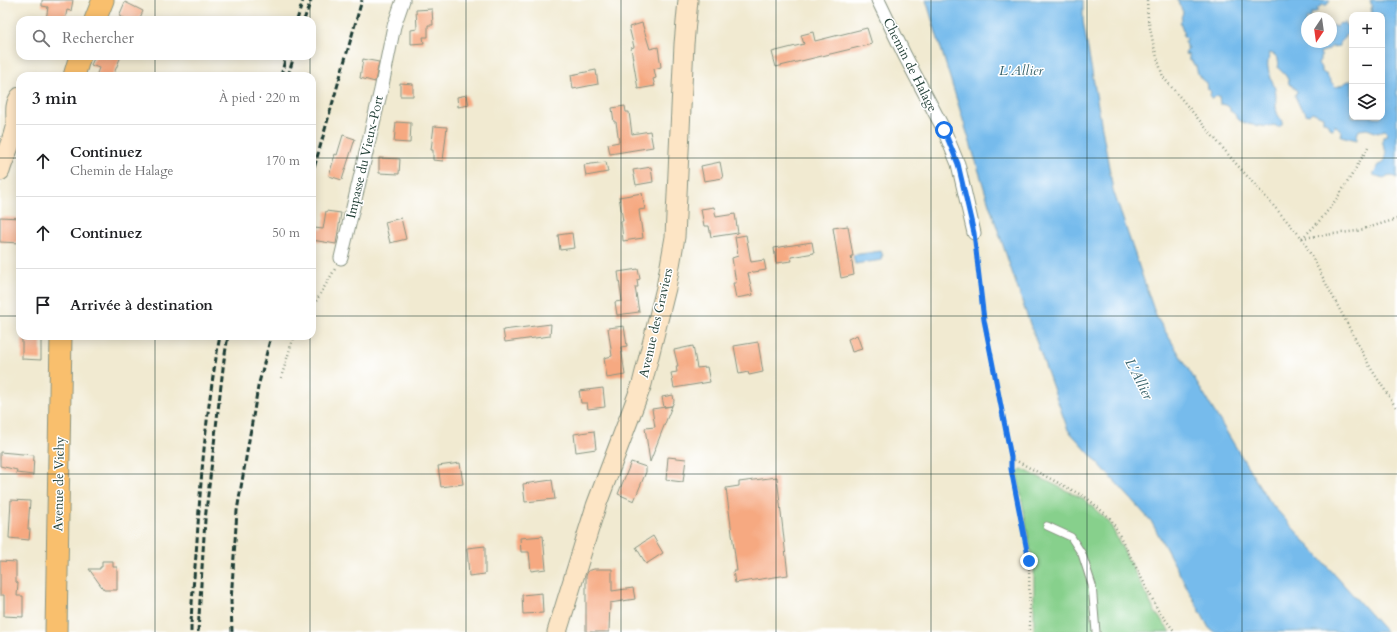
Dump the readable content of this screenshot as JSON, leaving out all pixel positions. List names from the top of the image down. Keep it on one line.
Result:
{"streets":{"main road":["Avenue de Vichy"],"street":["Chemin de Halage","Impasse du Vieux-Port","Avenue des Graviers"]},"water":["L'Allier"],"north":"bottom","page":{"map_buttons":["+","−"],"search":"Rechercher","heading":["3 min","À pied · 220 m"],"list":[["Continuez","Chemin de Halage","170 m"],["Continuez","50 m"],"Arrivée à destination"]}}
